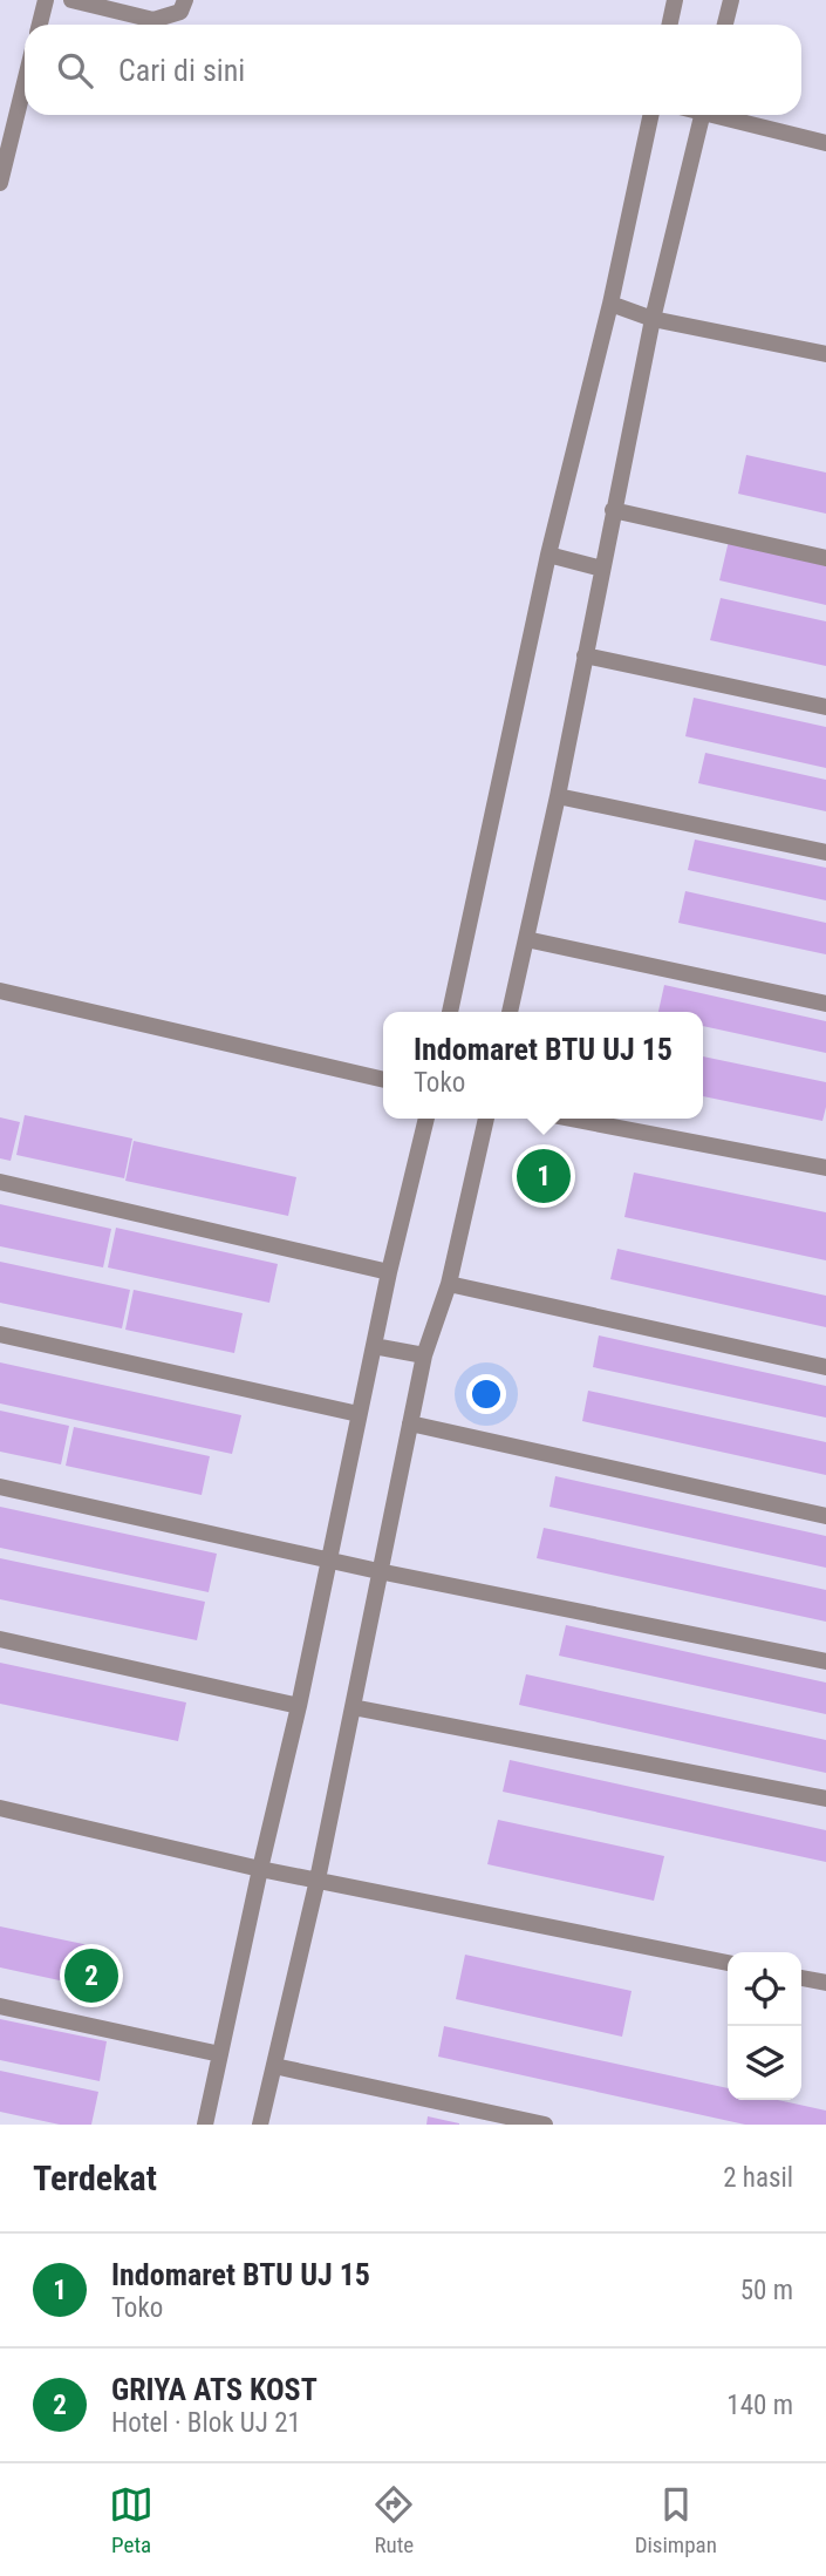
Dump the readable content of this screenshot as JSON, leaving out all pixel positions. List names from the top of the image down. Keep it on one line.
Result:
{"page":{"search":"Cari di sini","popup":["Indomaret BTU UJ 15","Toko"],"pins":["1","2"],"heading":["Terdekat","2 hasil"],"list":[{"mark":"1","name":"Indomaret BTU UJ 15","note":"Toko","value":"50 m"},{"mark":"2","name":"GRIYA ATS KOST","note":"Hotel · Blok UJ 21","value":"140 m"}],"nav":["Peta","Rute","Disimpan"]}}
